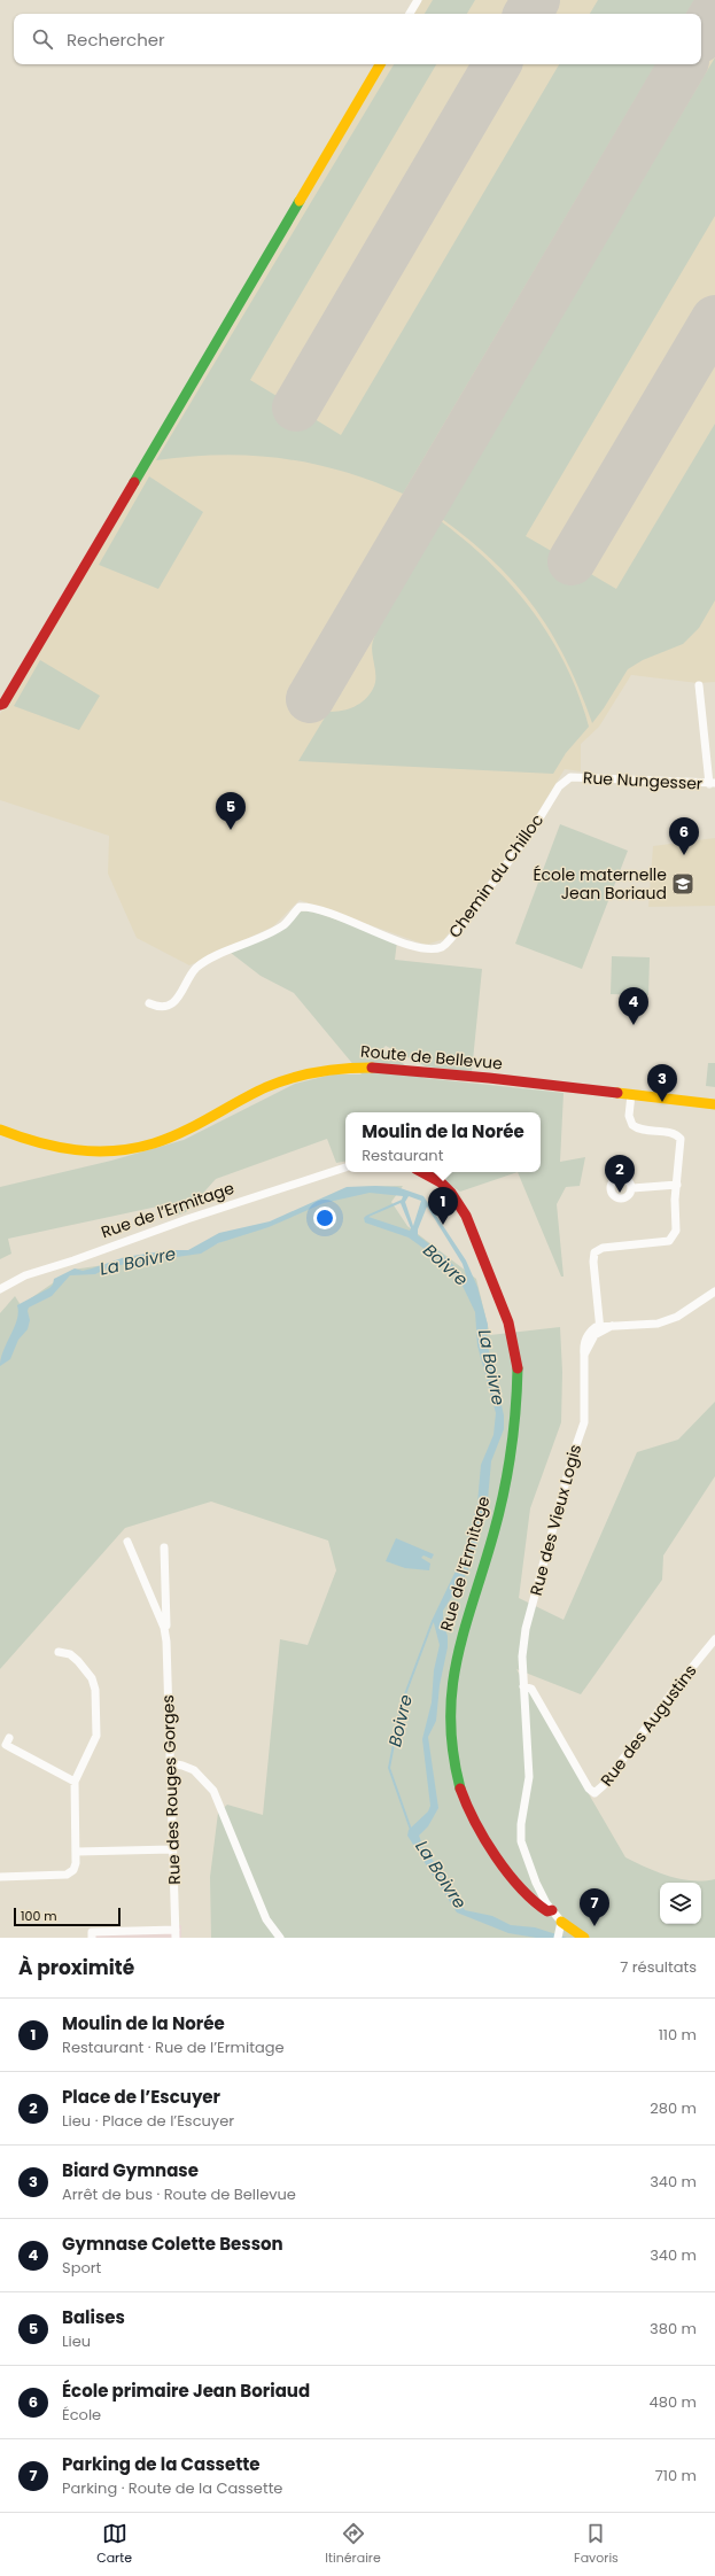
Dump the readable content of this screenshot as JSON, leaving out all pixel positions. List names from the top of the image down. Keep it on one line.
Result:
{"streets":{"street":["Rue Nungesser","Chemin du Chilloc","Route de Bellevue","Rue de l’Ermitage","Rue des Vieux Logis","Rue des Augustins","Rue des Rouges Gorges"]},"crossings":[["Rue Nungesser","Chemin du Chilloc"],["Rue de l’Ermitage","Rue des Vieux Logis"],["Rue des Vieux Logis","Rue des Augustins"]],"water":["La Boivre","Boivre"],"places":{"school or university":["École maternelle Jean Boriaud"]},"scale_bar":"100 m","page":{"search":"Rechercher","pins":["5","6","4","3","2","1","7"],"popup":["Moulin de la Norée","Restaurant"],"scale":"100 m","heading":["À proximité","7 résultats"],"list":[{"mark":"1","name":"Moulin de la Norée","note":"Restaurant · Rue de l’Ermitage","value":"110 m"},{"mark":"2","name":"Place de l’Escuyer","note":"Lieu · Place de l’Escuyer","value":"280 m"},{"mark":"3","name":"Biard Gymnase","note":"Arrêt de bus · Route de Bellevue","value":"340 m"},{"mark":"4","name":"Gymnase Colette Besson","note":"Sport","value":"340 m"},{"mark":"5","name":"Balises","note":"Lieu","value":"380 m"},{"mark":"6","name":"École primaire Jean Boriaud","note":"École","value":"480 m"},{"mark":"7","name":"Parking de la Cassette","note":"Parking · Route de la Cassette","value":"710 m"}],"nav":["Carte","Itinéraire","Favoris"]}}
